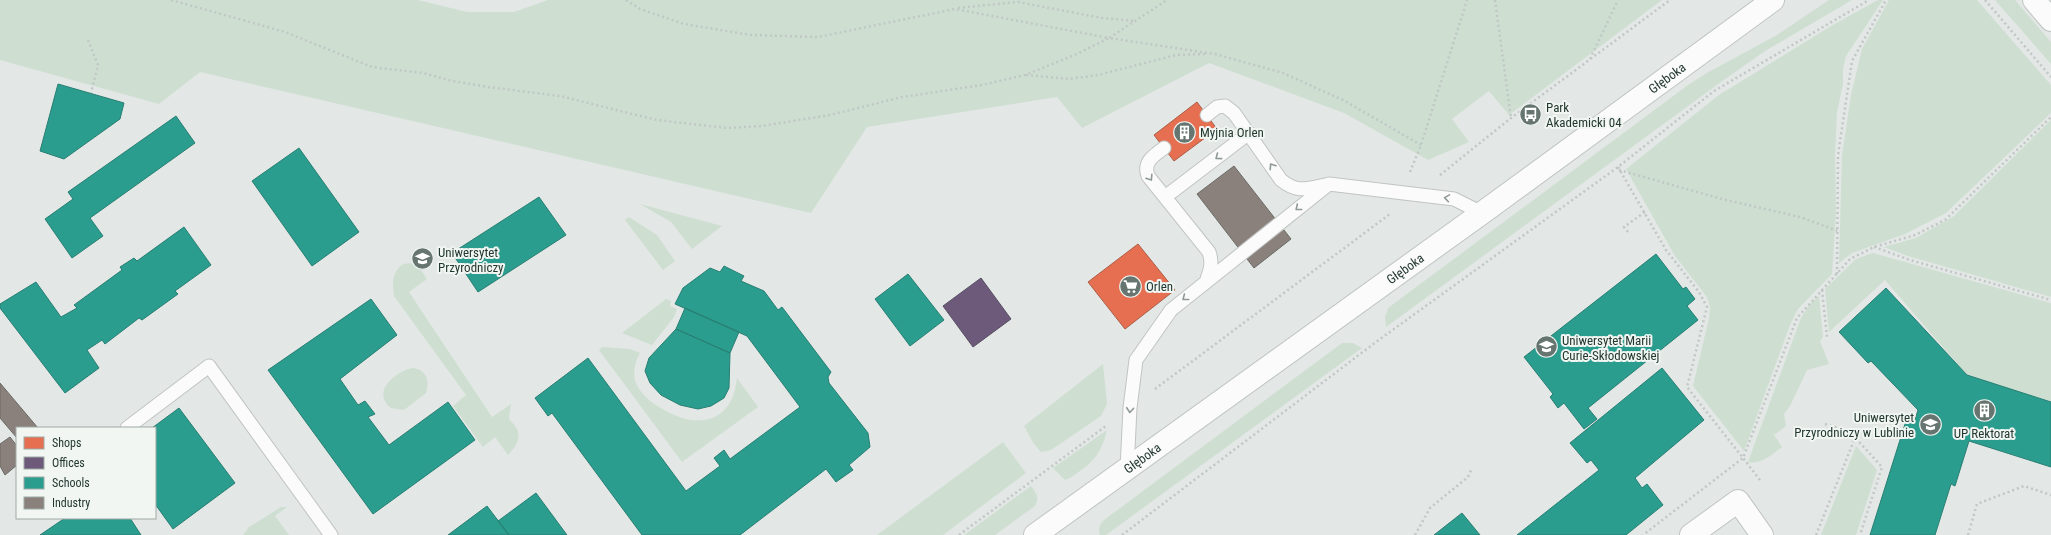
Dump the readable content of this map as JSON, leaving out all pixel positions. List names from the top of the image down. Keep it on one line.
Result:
{"streets":{"street":["Głęboka"]},"places":{"bus stop":["Park Akademicki 04"],"building":["Myjnia Orlen","UP Rektorat"],"school or university":["Uniwersytet Przyrodniczy","Uniwersytet Marii Curie-Skłodowskiej","Uniwersytet Przyrodniczy w Lublinie"],"supermarket":["Orlen"]},"legend":["Shops","Offices","Schools","Industry"]}
